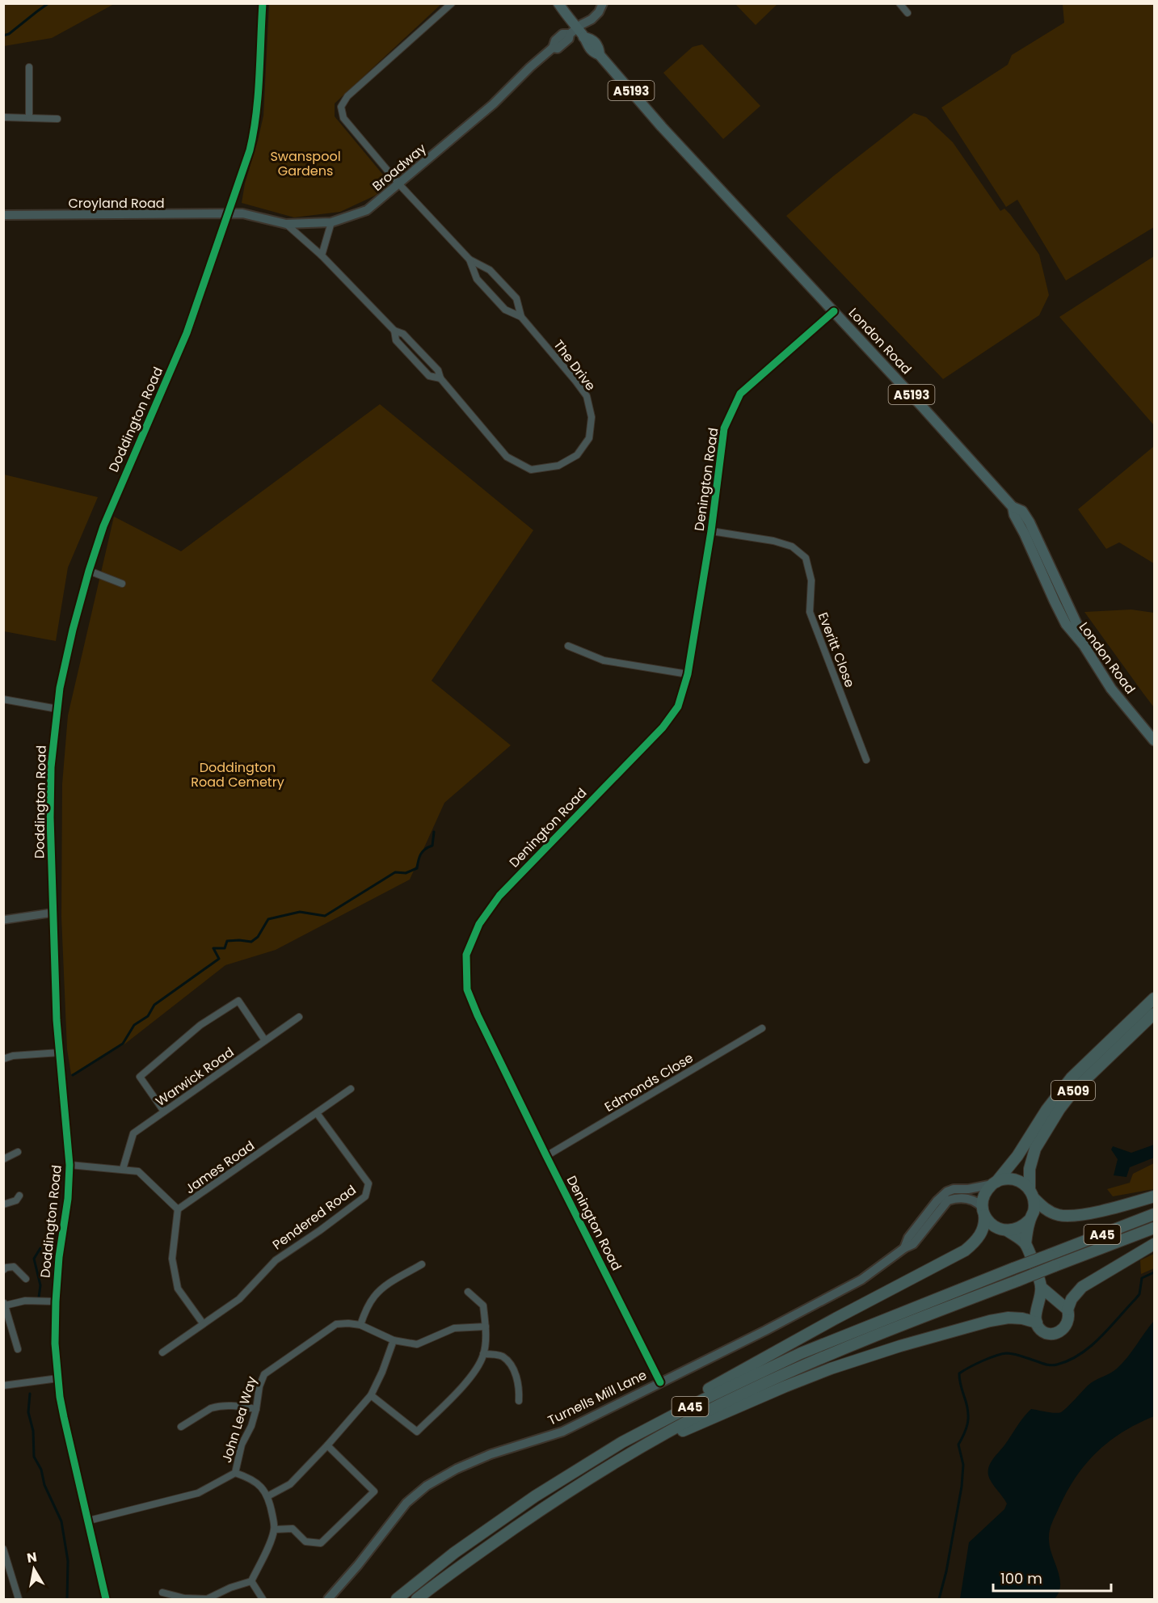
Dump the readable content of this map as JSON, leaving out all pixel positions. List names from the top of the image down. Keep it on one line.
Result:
{"streets":{"highway":["A509","A45"],"main road":["A5193","Broadway","Croyland Road","London Road","Turnells Mill Lane"],"street":["The Drive","Doddington Road","Denington Road","Everitt Close","Warwick Road","Edmonds Close","James Road","Pendered Road","John Lea Way"]},"crossings":[["Broadway","Croyland Road"],["Broadway","London Road"],["Broadway","The Drive"],["Broadway","Doddington Road"],["Croyland Road","Doddington Road"],["London Road","Denington Road"],["Doddington Road","James Road"],["Doddington Road","John Lea Way"],["Denington Road","Everitt Close"],["Denington Road","Edmonds Close"],["Denington Road","Turnells Mill Lane"],["Warwick Road","James Road"],["A509","A45"],["A509","Turnells Mill Lane"],["James Road","Pendered Road"],["A45","Turnells Mill Lane"]],"parks":["Swanspool Gardens","Doddington Road Cemetry"],"scale_bar":"100 m","north":"top"}
